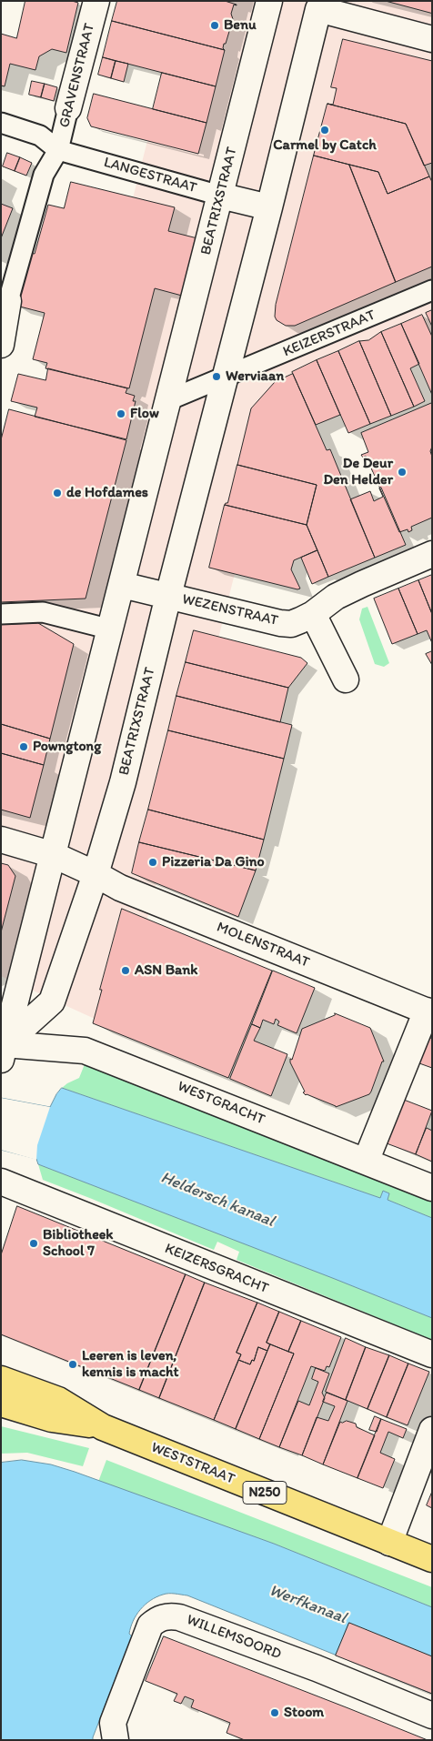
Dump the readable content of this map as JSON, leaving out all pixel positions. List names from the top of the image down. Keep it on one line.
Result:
{"streets":{"main road":["WESTSTRAAT","N250"],"street":["GRAVENSTRAAT","LANGESTRAAT","BEATRIXSTRAAT","KEIZERSTRAAT","WEZENSTRAAT","MOLENSTRAAT","WESTGRACHT","KEIZERSGRACHT","WILLEMSOORD"]},"crossings":[["GRAVENSTRAAT","LANGESTRAAT"],["LANGESTRAAT","BEATRIXSTRAAT"],["BEATRIXSTRAAT","KEIZERSTRAAT"],["BEATRIXSTRAAT","WEZENSTRAAT"],["BEATRIXSTRAAT","MOLENSTRAAT"],["BEATRIXSTRAAT","WESTGRACHT"]],"water":["Heldersch kanaal","Werfkanaal"],"places":["Benu","Carmel by Catch","Werviaan","Flow","De Deur Den Helder","de Hofdames","Powngtong","Pizzeria Da Gino","ASN Bank","Bibliotheek School 7","Leeren is leven, kennis is macht","Stoom"]}
